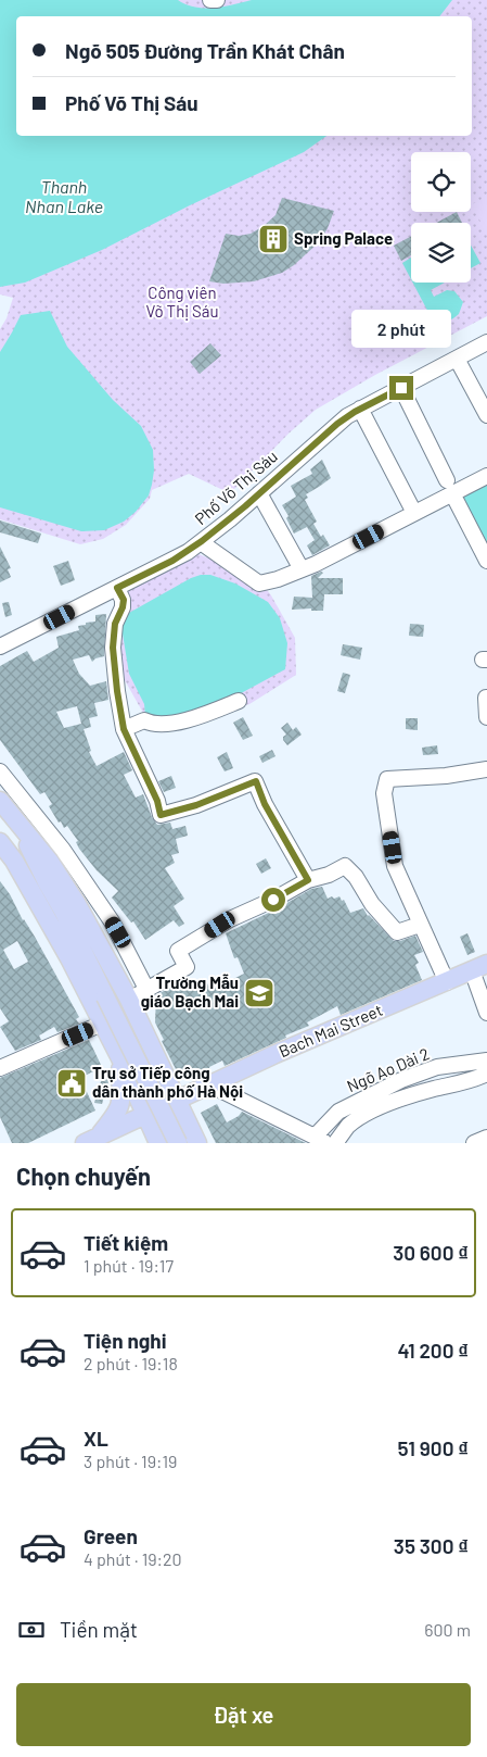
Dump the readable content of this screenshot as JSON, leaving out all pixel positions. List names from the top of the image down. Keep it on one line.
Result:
{"streets":{"main road":["Bach Mai Street"],"street":["Phố Võ Thị Sáu","Ngõ Ao Dài 2"]},"water":["Thanh Nhan Lake"],"parks":["Công viên Võ Thị Sáu"],"places":{"building":["Spring Palace"],"school or university":["Trường Mẫu giáo Bạch Mai"],"public building":["Trụ sở Tiếp công dân thành phố Hà Nội"]},"page":{"banner":["Ngõ 505 Đường Trần Khát Chân","Phố Võ Thị Sáu"],"bubble":"2 phút","heading":"Chọn chuyến","list":[{"name":"Tiết kiệm","note":"1 phút · 19:17","value":"30 600 ₫"},{"name":"Tiện nghi","note":"2 phút · 19:18","value":"41 200 ₫"},{"name":"XL","note":"3 phút · 19:19","value":"51 900 ₫"},{"name":"Green","note":"4 phút · 19:20","value":"35 300 ₫"}],"pay":["Tiền mặt","600 m"],"buttons":"Đặt xe"}}
